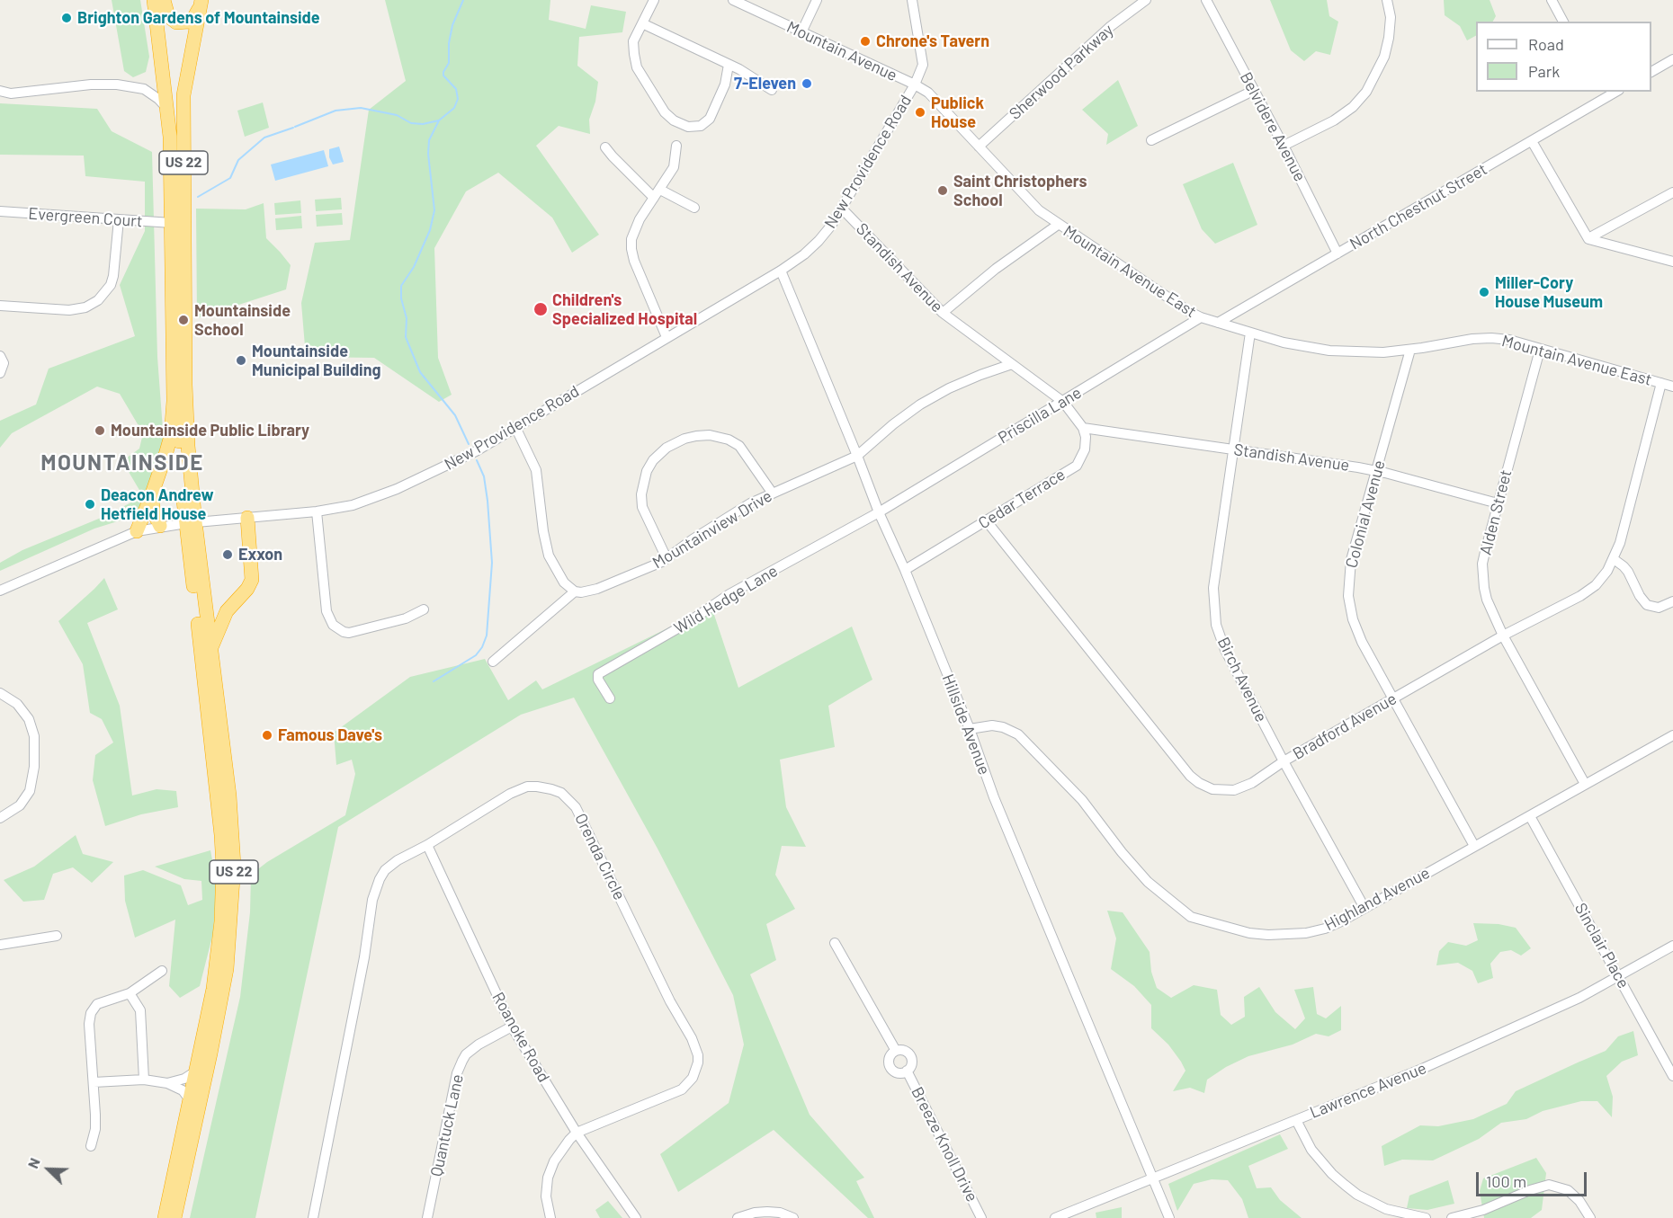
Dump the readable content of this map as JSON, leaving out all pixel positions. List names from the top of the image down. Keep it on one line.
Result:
{"streets":{"highway":["US 22"],"street":["Mountain Avenue","Sherwood Parkway","Belvidere Avenue","New Providence Road","North Chestnut Street","Evergreen Court","Standish Avenue","Mountain Avenue East","Priscilla Lane","Cedar Terrace","Alden Street","Colonial Avenue","Mountainview Drive","Wild Hedge Lane","Birch Avenue","Hillside Avenue","Bradford Avenue","Orenda Circle","Highland Avenue","Sinclair Place","Roanoke Road","Lawrence Avenue","Quantuck Lane","Breeze Knoll Drive"]},"crossings":[["Mountain Avenue","Sherwood Parkway"],["Mountain Avenue","New Providence Road"],["Mountain Avenue","Mountain Avenue East"],["Belvidere Avenue","North Chestnut Street"],["New Providence Road","US 22"],["New Providence Road","Standish Avenue"],["New Providence Road","Hillside Avenue"],["US 22","Evergreen Court"],["North Chestnut Street","Mountain Avenue East"],["Standish Avenue","Priscilla Lane"],["Standish Avenue","Cedar Terrace"],["Standish Avenue","Alden Street"],["Standish Avenue","Colonial Avenue"],["Standish Avenue","Mountainview Drive"],["Standish Avenue","Birch Avenue"],["Mountain Avenue East","Priscilla Lane"],["Mountain Avenue East","Alden Street"],["Mountain Avenue East","Colonial Avenue"],["Mountain Avenue East","Birch Avenue"],["Mountain Avenue East","Bradford Avenue"],["Priscilla Lane","Wild Hedge Lane"],["Priscilla Lane","Hillside Avenue"],["Cedar Terrace","Hillside Avenue"],["Cedar Terrace","Bradford Avenue"],["Alden Street","Bradford Avenue"],["Alden Street","Highland Avenue"],["Colonial Avenue","Bradford Avenue"],["Colonial Avenue","Highland Avenue"],["Mountainview Drive","Hillside Avenue"],["Wild Hedge Lane","Hillside Avenue"],["Birch Avenue","Bradford Avenue"],["Birch Avenue","Highland Avenue"],["Hillside Avenue","Highland Avenue"],["Hillside Avenue","Lawrence Avenue"],["Orenda Circle","Roanoke Road"],["Highland Avenue","Sinclair Place"],["Sinclair Place","Lawrence Avenue"],["Roanoke Road","Quantuck Lane"]],"districts":["MOUNTAINSIDE"],"places":["Brighton Gardens of Mountainside","Chrone's Tavern","7-Eleven","Publick House","Saint Christophers School","Miller-Cory House Museum","Children's Specialized Hospital","Mountainside School","Mountainside Municipal Building","Mountainside Public Library","Deacon Andrew Hetfield House","Exxon","Famous Dave's"],"legend":["Road","Park"],"scale_bar":"100 m","north":"top left"}
